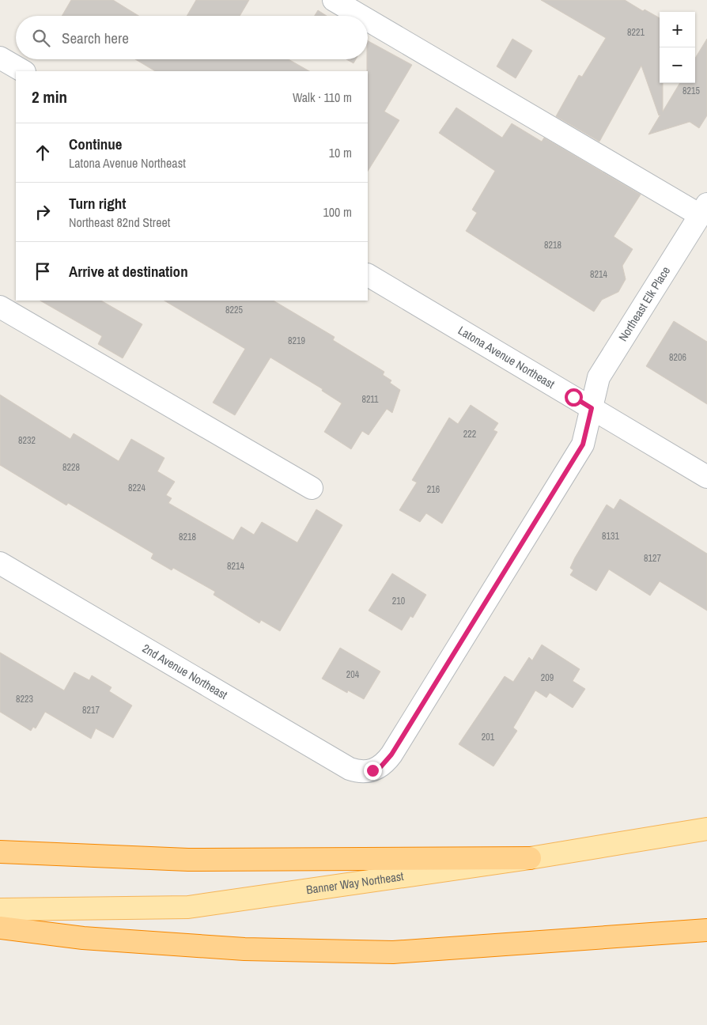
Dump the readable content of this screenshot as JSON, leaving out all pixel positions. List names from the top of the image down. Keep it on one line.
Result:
{"streets":{"main road":["Banner Way Northeast"],"street":["Northeast Elk Place","Latona Avenue Northeast","2nd Avenue Northeast"]},"crossings":[["Northeast Elk Place","Latona Avenue Northeast"],["Northeast Elk Place","2nd Avenue Northeast"]],"house_numbers":["8221","8215","8218","8214","8225","8219","8206","8211","222","8232","8228","8224","216","8131","8218","8127","8214","210","204","209","8223","8217","201"],"page":{"map_buttons":["+","−"],"search":"Search here","heading":["2 min","Walk · 110 m"],"list":[["Continue","Latona Avenue Northeast","10 m"],["Turn right","Northeast 82nd Street","100 m"],"Arrive at destination"]}}
